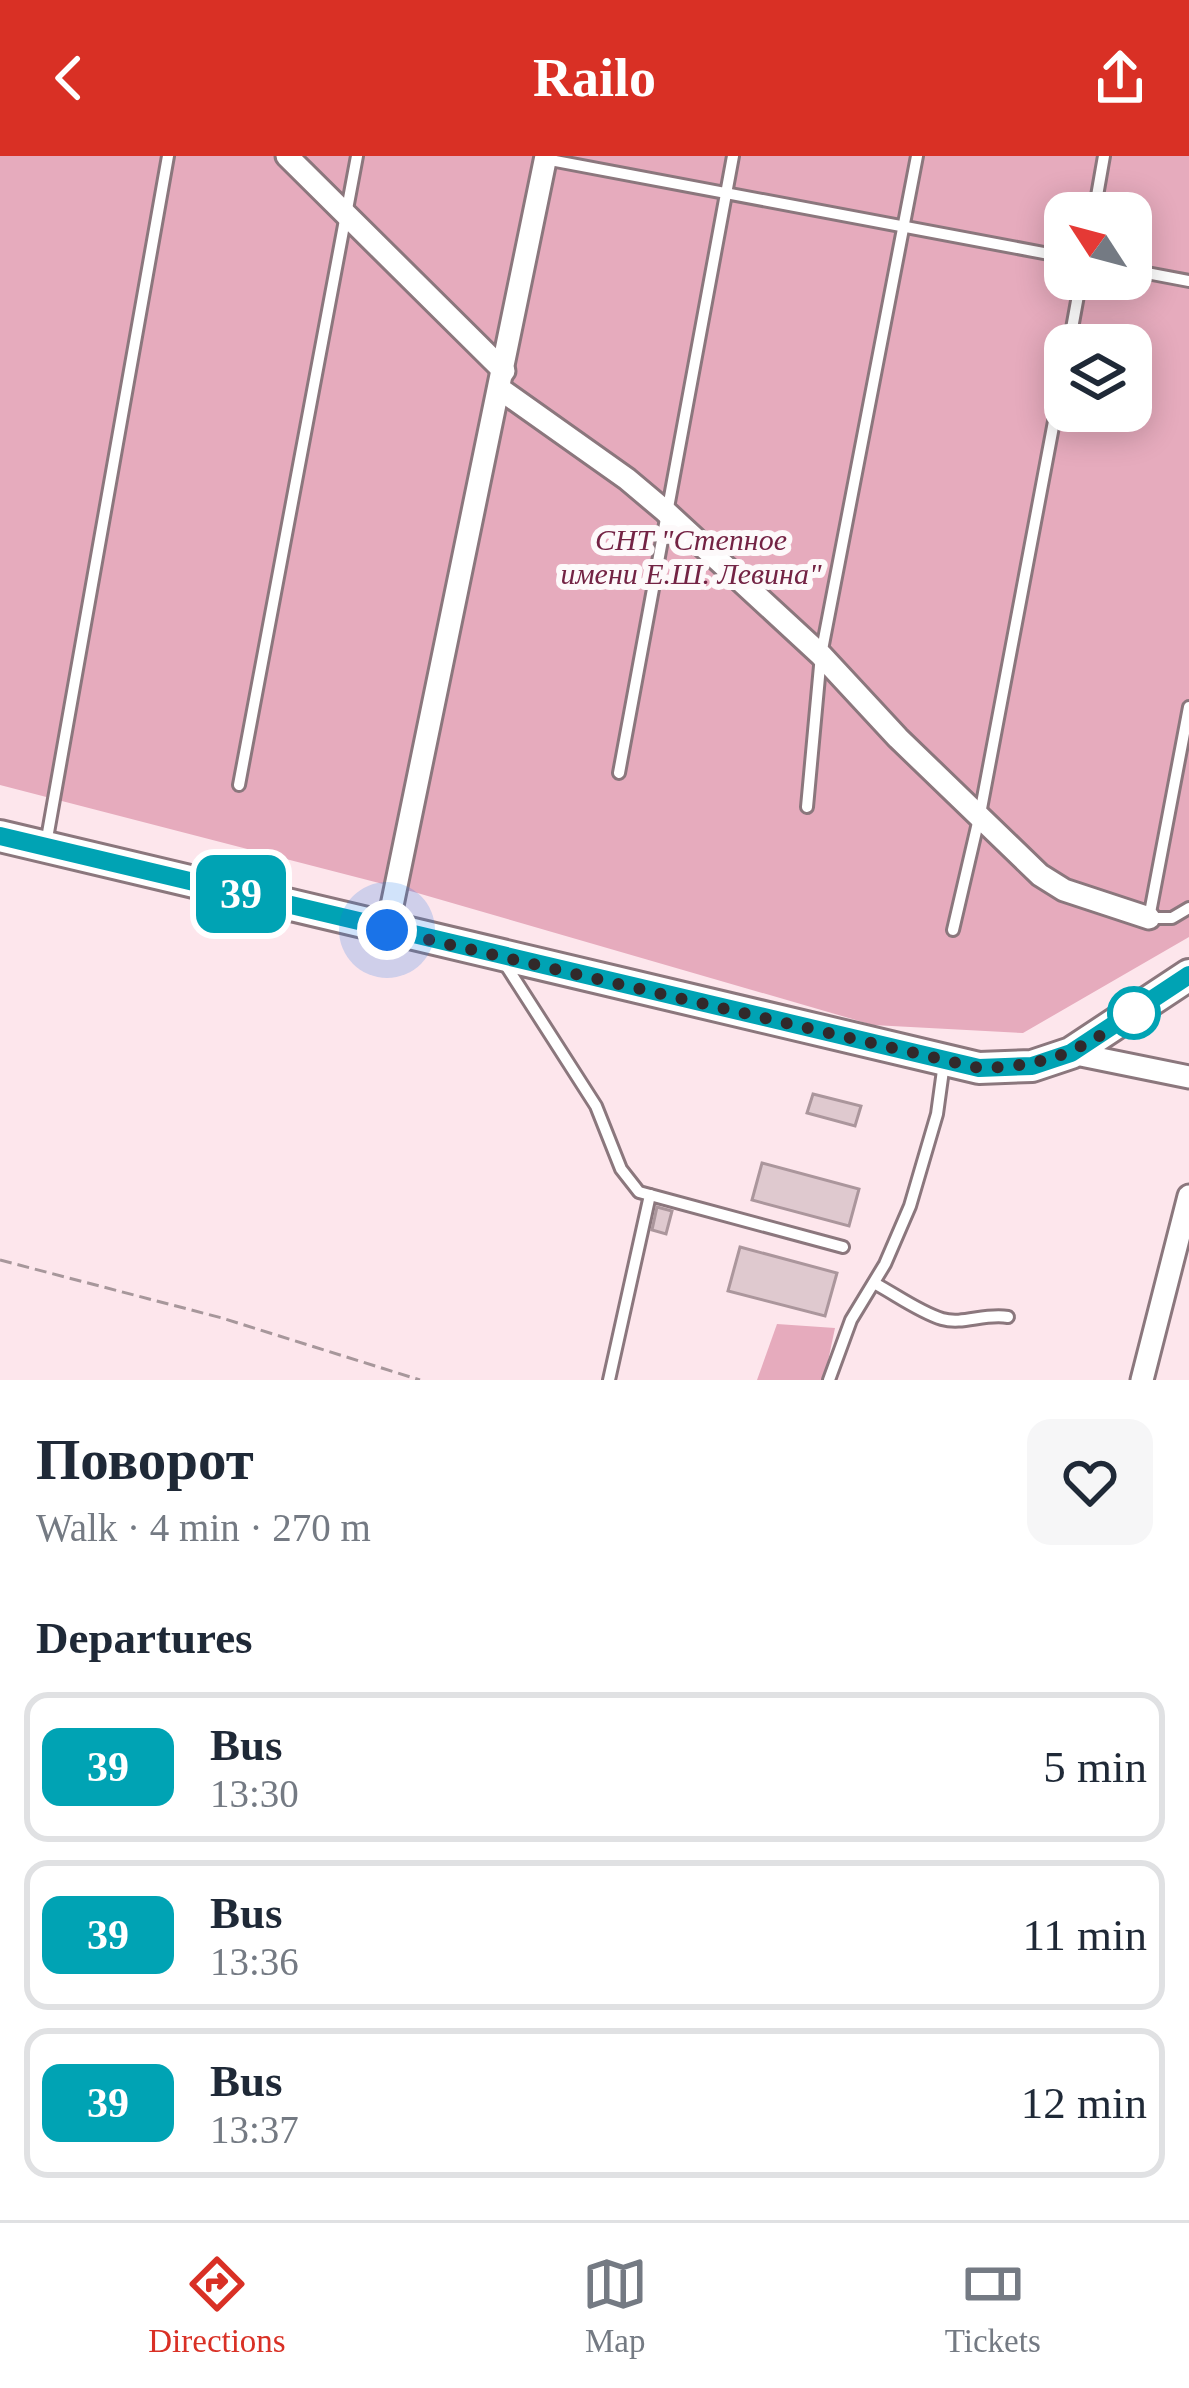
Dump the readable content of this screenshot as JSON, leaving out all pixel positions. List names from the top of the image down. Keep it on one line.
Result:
{"parks":["СНТ \"Степное имени Е.Ш. Левина\""],"lines":["bus line 39"],"north":"top left","page":{"header":"Railo","on_map":"39","heading":[["Поворот","Walk · 4 min · 270 m"],"Departures"],"list":[{"mark":"39","name":"Bus","note":"13:30","value":"5 min"},{"mark":"39","name":"Bus","note":"13:36","value":"11 min"},{"mark":"39","name":"Bus","note":"13:37","value":"12 min"}],"tabs":["Directions","Map","Tickets"]}}
